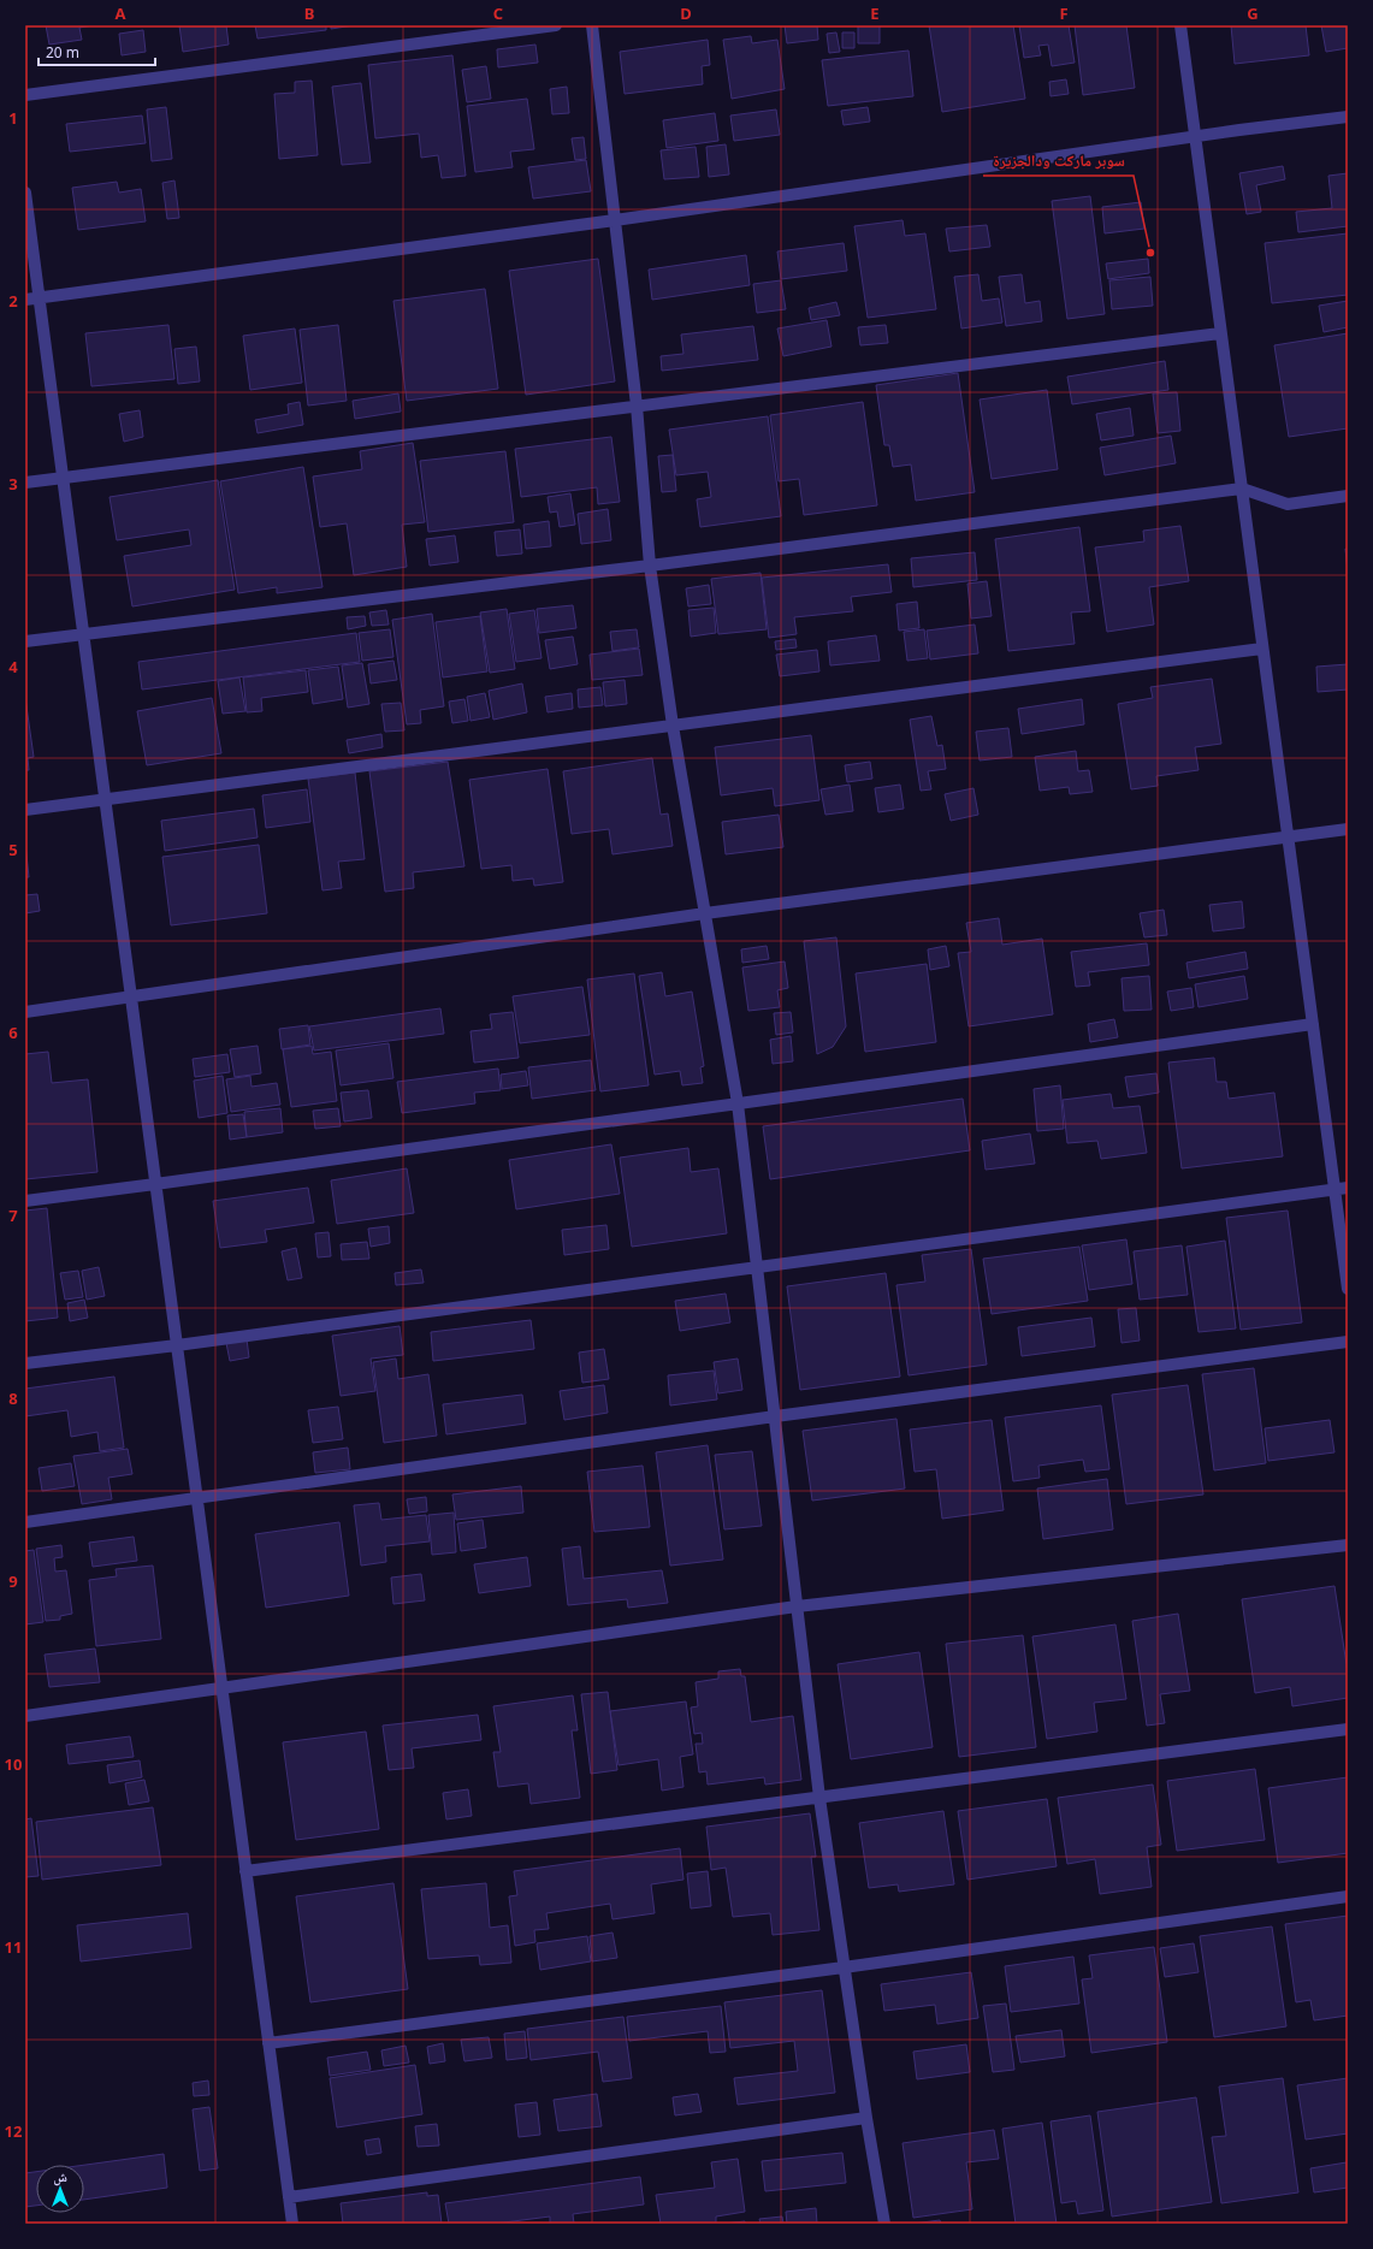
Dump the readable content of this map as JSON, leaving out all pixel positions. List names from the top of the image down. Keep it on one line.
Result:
{"places":["سوبر ماركت ودالجزيرة"],"scale_bar":"20 m","north":"top","grid":{"columns":["A","B","C","D","E","F","G"],"rows":["1","2","3","4","5","6","7","8","9","10","11","12"]}}
